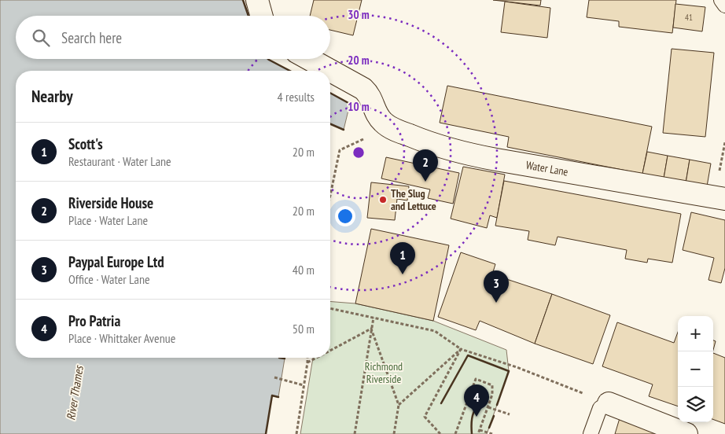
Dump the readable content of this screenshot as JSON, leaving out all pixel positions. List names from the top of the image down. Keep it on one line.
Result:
{"streets":{"street":["Water Lane"]},"water":["River Thames"],"parks":["Richmond Riverside"],"places":["The Slug and Lettuce"],"house_numbers":["41"],"page":{"search":"Search here","heading":["Nearby","4 results"],"list":[{"mark":"1","name":"Scott's","note":"Restaurant · Water Lane","value":"20 m"},{"mark":"2","name":"Riverside House","note":"Place · Water Lane","value":"20 m"},{"mark":"3","name":"Paypal Europe Ltd","note":"Office · Water Lane","value":"40 m"},{"mark":"4","name":"Pro Patria","note":"Place · Whittaker Avenue","value":"50 m"}],"pins":["2","1","3","4"],"map_buttons":["+","−"]},"rings":["30 m","20 m","10 m"]}
